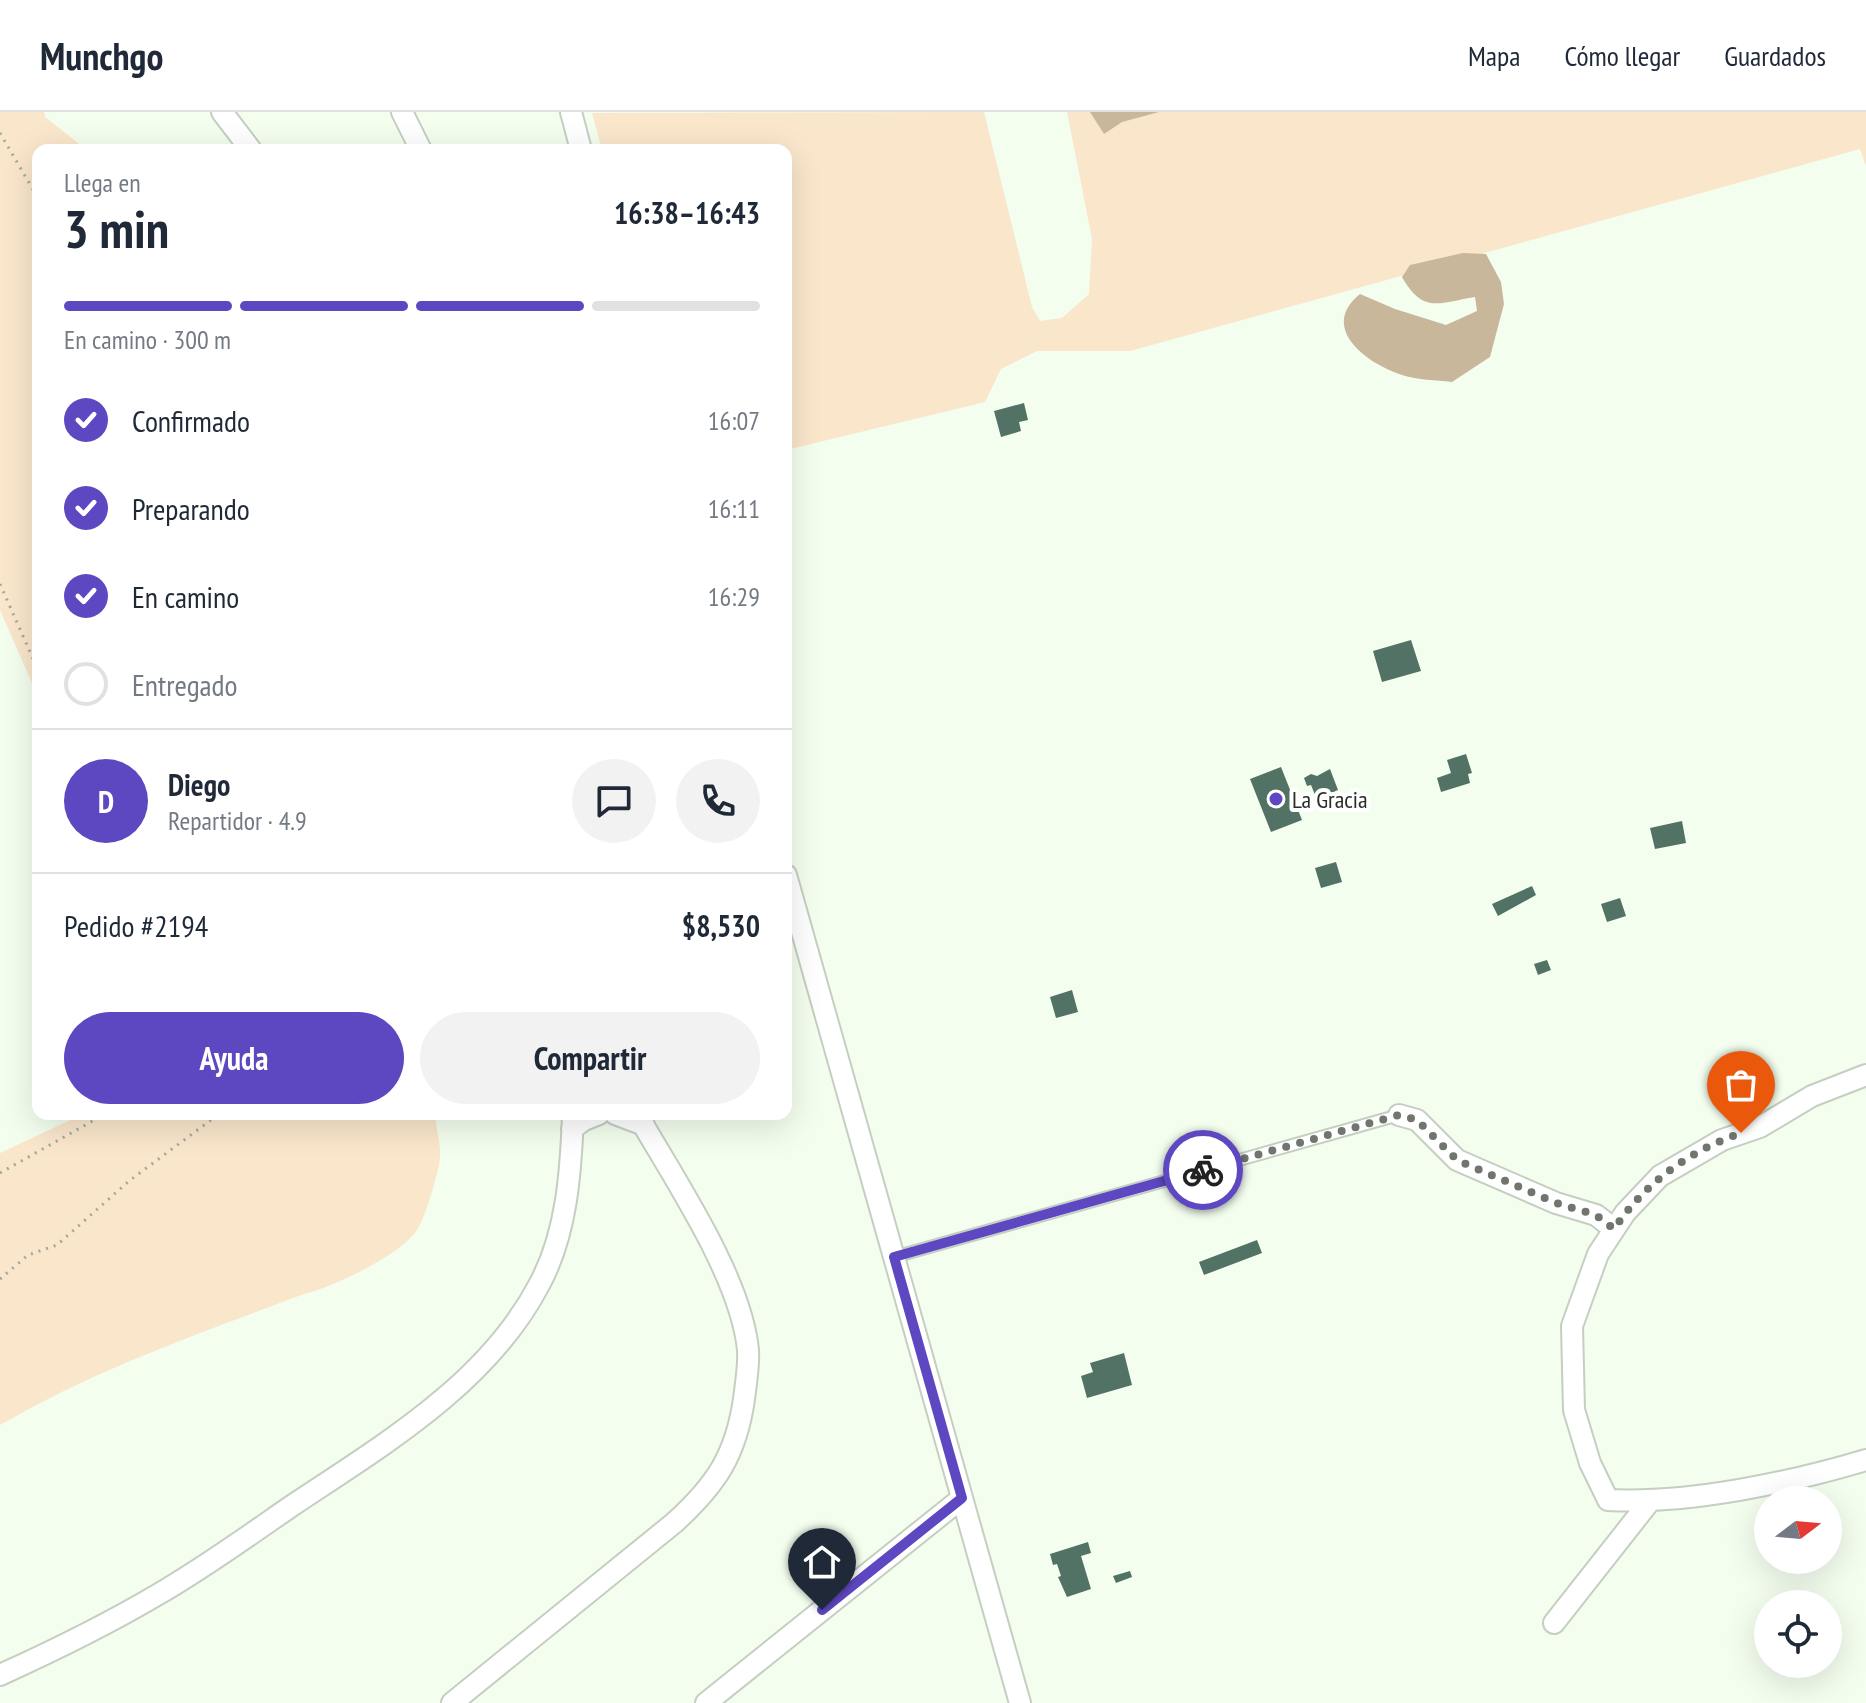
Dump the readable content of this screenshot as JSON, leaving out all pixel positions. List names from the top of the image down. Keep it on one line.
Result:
{"places":["La Gracia"],"north":"right","page":{"header":"Munchgo","nav":["Mapa","Cómo llegar","Guardados"],"heading":["3 min","Llega en","16:38–16:43"],"panel":["Diego","Repartidor · 4.9","Pedido #2194","$8,530"],"bar":"En camino · 300 m","list":[["Confirmado","16:07"],["Preparando","16:11"],["En camino","16:29"],"Entregado"],"round":"D","buttons":["Ayuda","Compartir"]}}
